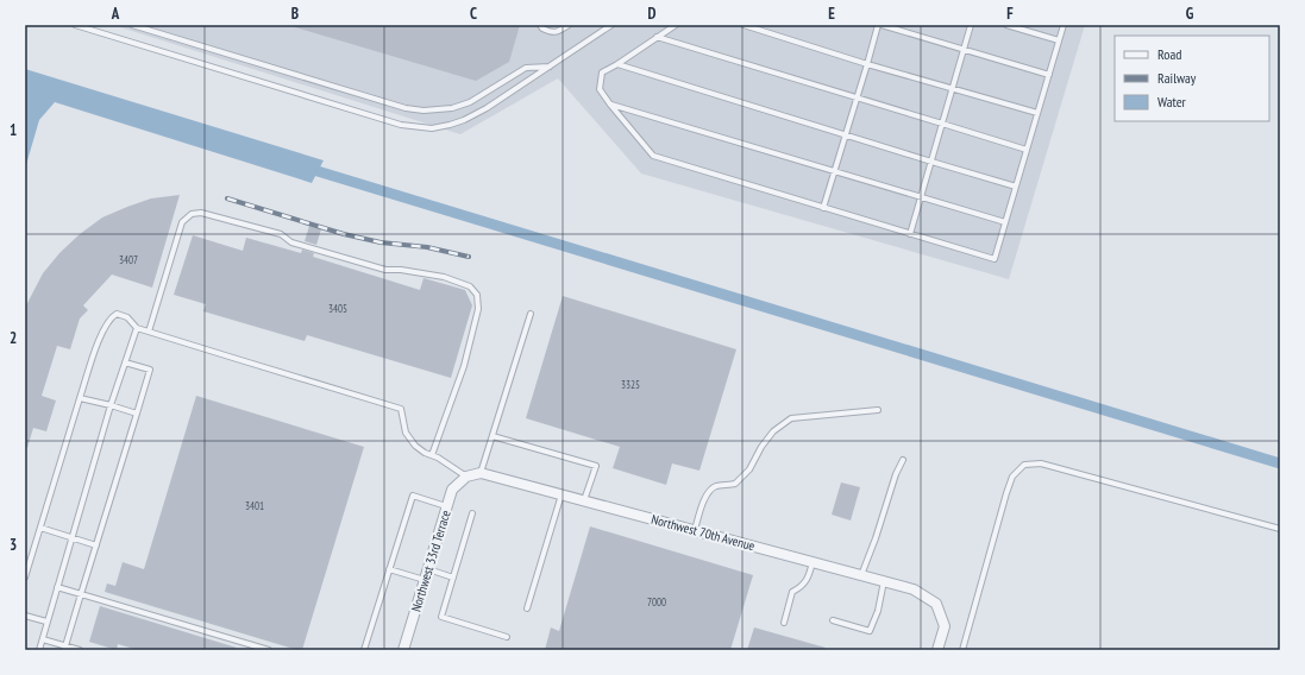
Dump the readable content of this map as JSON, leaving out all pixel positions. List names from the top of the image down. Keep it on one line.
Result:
{"streets":{"street":["Northwest 70th Avenue","Northwest 33rd Terrace"]},"crossings":[["Northwest 70th Avenue","Northwest 33rd Terrace"]],"house_numbers":["3407","3405","3325","3401","7000"],"legend":["Road","Railway","Water"],"grid":{"columns":["A","B","C","D","E","F","G"],"rows":["1","2","3"]}}
